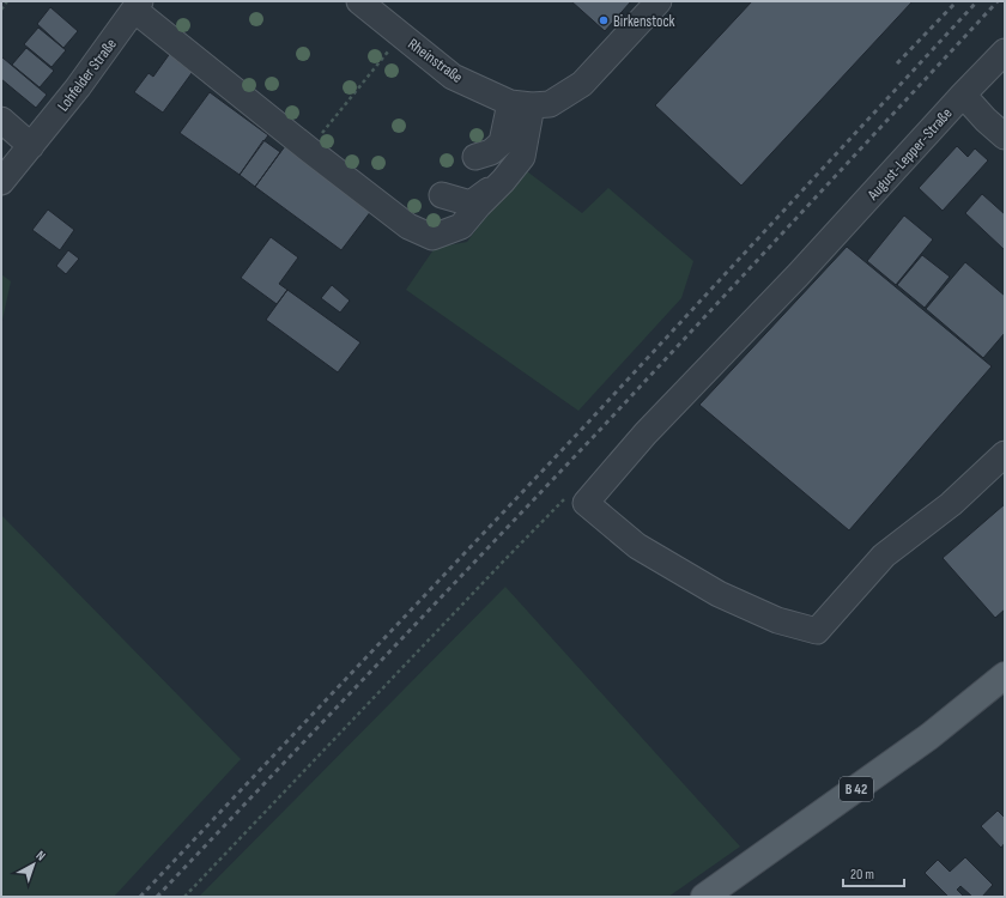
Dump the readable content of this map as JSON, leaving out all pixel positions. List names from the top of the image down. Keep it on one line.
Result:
{"streets":{"main road":["B 42"],"street":["Rheinstraße","Lohfelder Straße","August-Lepper-Straße"]},"places":["Birkenstock"],"scale_bar":"20 m","north":"top right"}
